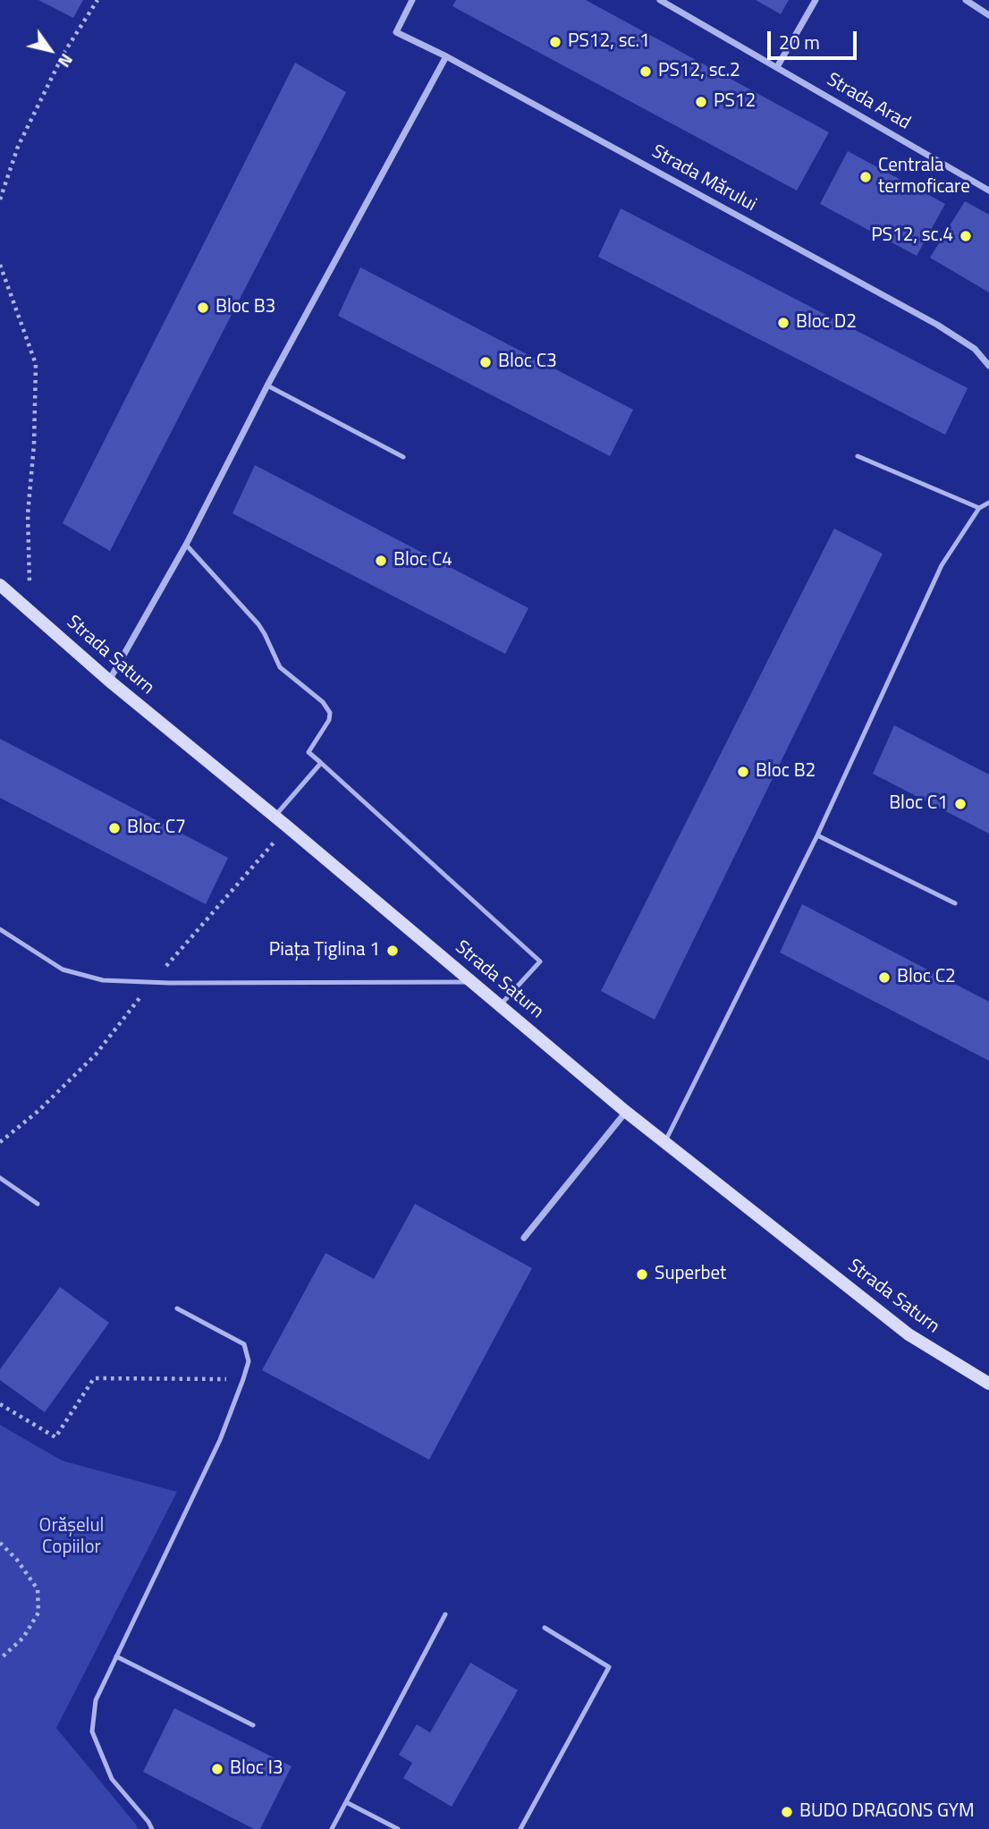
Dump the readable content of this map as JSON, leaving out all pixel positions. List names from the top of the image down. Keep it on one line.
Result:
{"streets":{"street":["Strada Arad","Strada Mărului","Strada Saturn"]},"parks":["Orășelul Copiilor"],"places":["PS12, sc.1","PS12, sc.2","PS12","Centrala termoficare","PS12, sc.4","Bloc B3","Bloc D2","Bloc C3","Bloc C4","Bloc B2","Bloc C1","Bloc C7","Piața Țiglina 1","Bloc C2","Superbet","Bloc I3","BUDO DRAGONS GYM"],"scale_bar":"20 m","north":"bottom right"}
